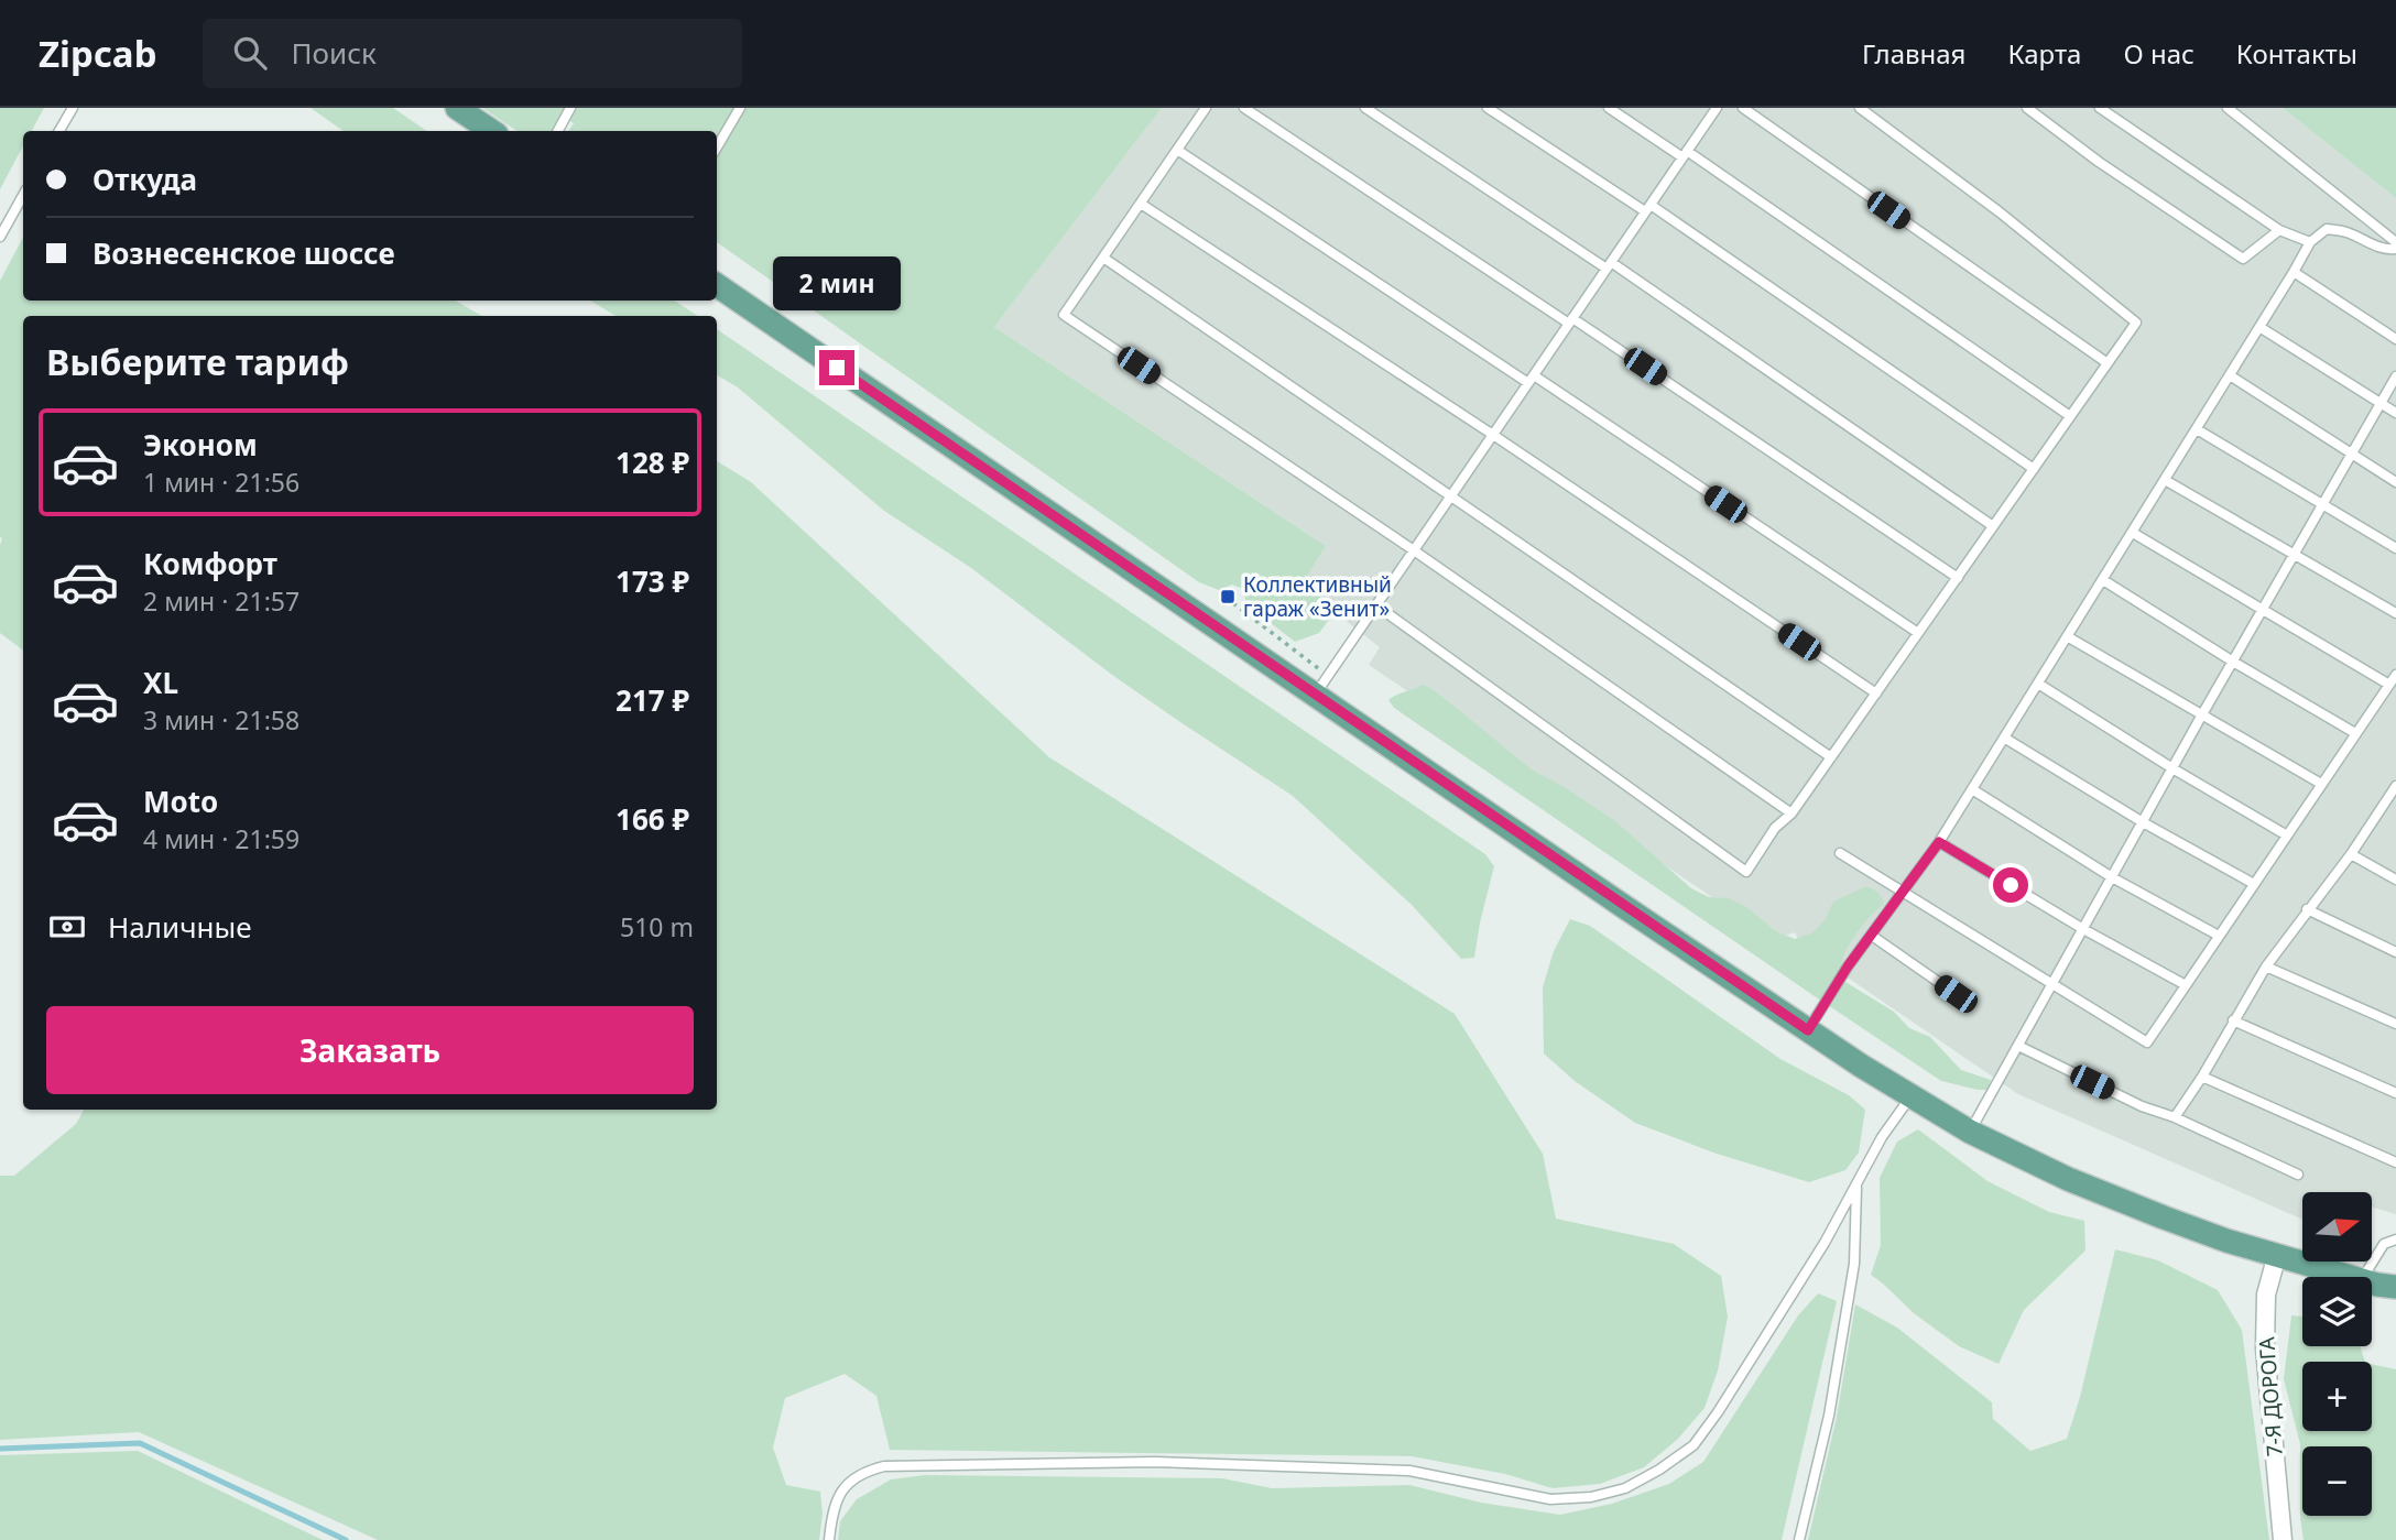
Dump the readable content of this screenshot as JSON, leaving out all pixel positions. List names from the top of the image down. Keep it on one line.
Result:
{"streets":{"street":["7-Я ДОРОГА"]},"places":{"transit":["Коллективный гараж «Зенит»"]},"north":"right","page":{"header":"Zipcab","search":"Поиск","nav":["Главная","Карта","О нас","Контакты"],"banner":["Откуда","Вознесенское шоссе"],"bubble":"2 мин","heading":"Выберите тариф","list":[{"name":"Эконом","note":"1 мин · 21:56","value":"128 ₽"},{"name":"Комфорт","note":"2 мин · 21:57","value":"173 ₽"},{"name":"XL","note":"3 мин · 21:58","value":"217 ₽"},{"name":"Moto","note":"4 мин · 21:59","value":"166 ₽"}],"pay":["Наличные","510 m"],"buttons":"Заказать","map_buttons":["+","−"]}}
